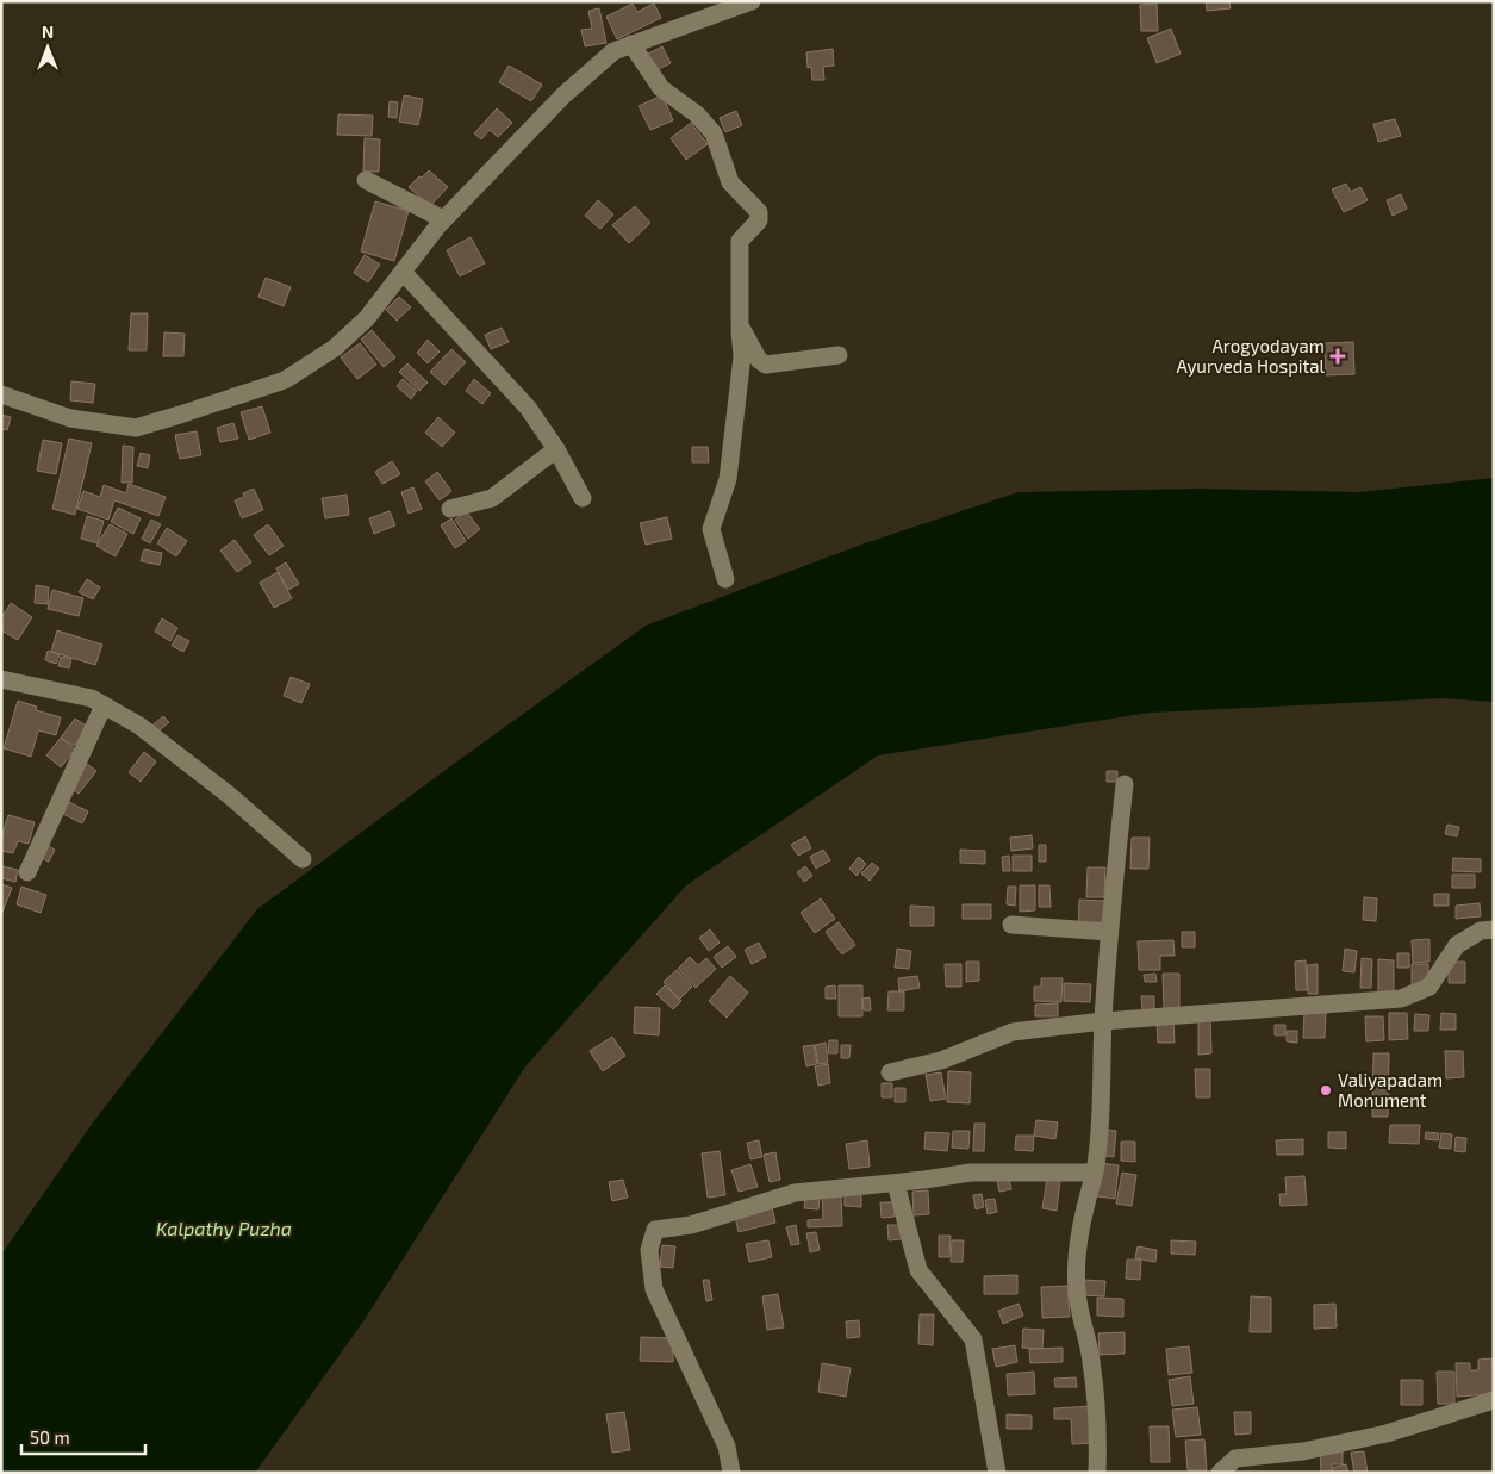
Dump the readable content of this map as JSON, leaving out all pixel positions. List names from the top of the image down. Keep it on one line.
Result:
{"water":["Kalpathy Puzha"],"places":{"health":["Arogyodayam Ayurveda Hospital"],"other":["Valiyapadam Monument"]},"scale_bar":"50 m","north":"top"}
